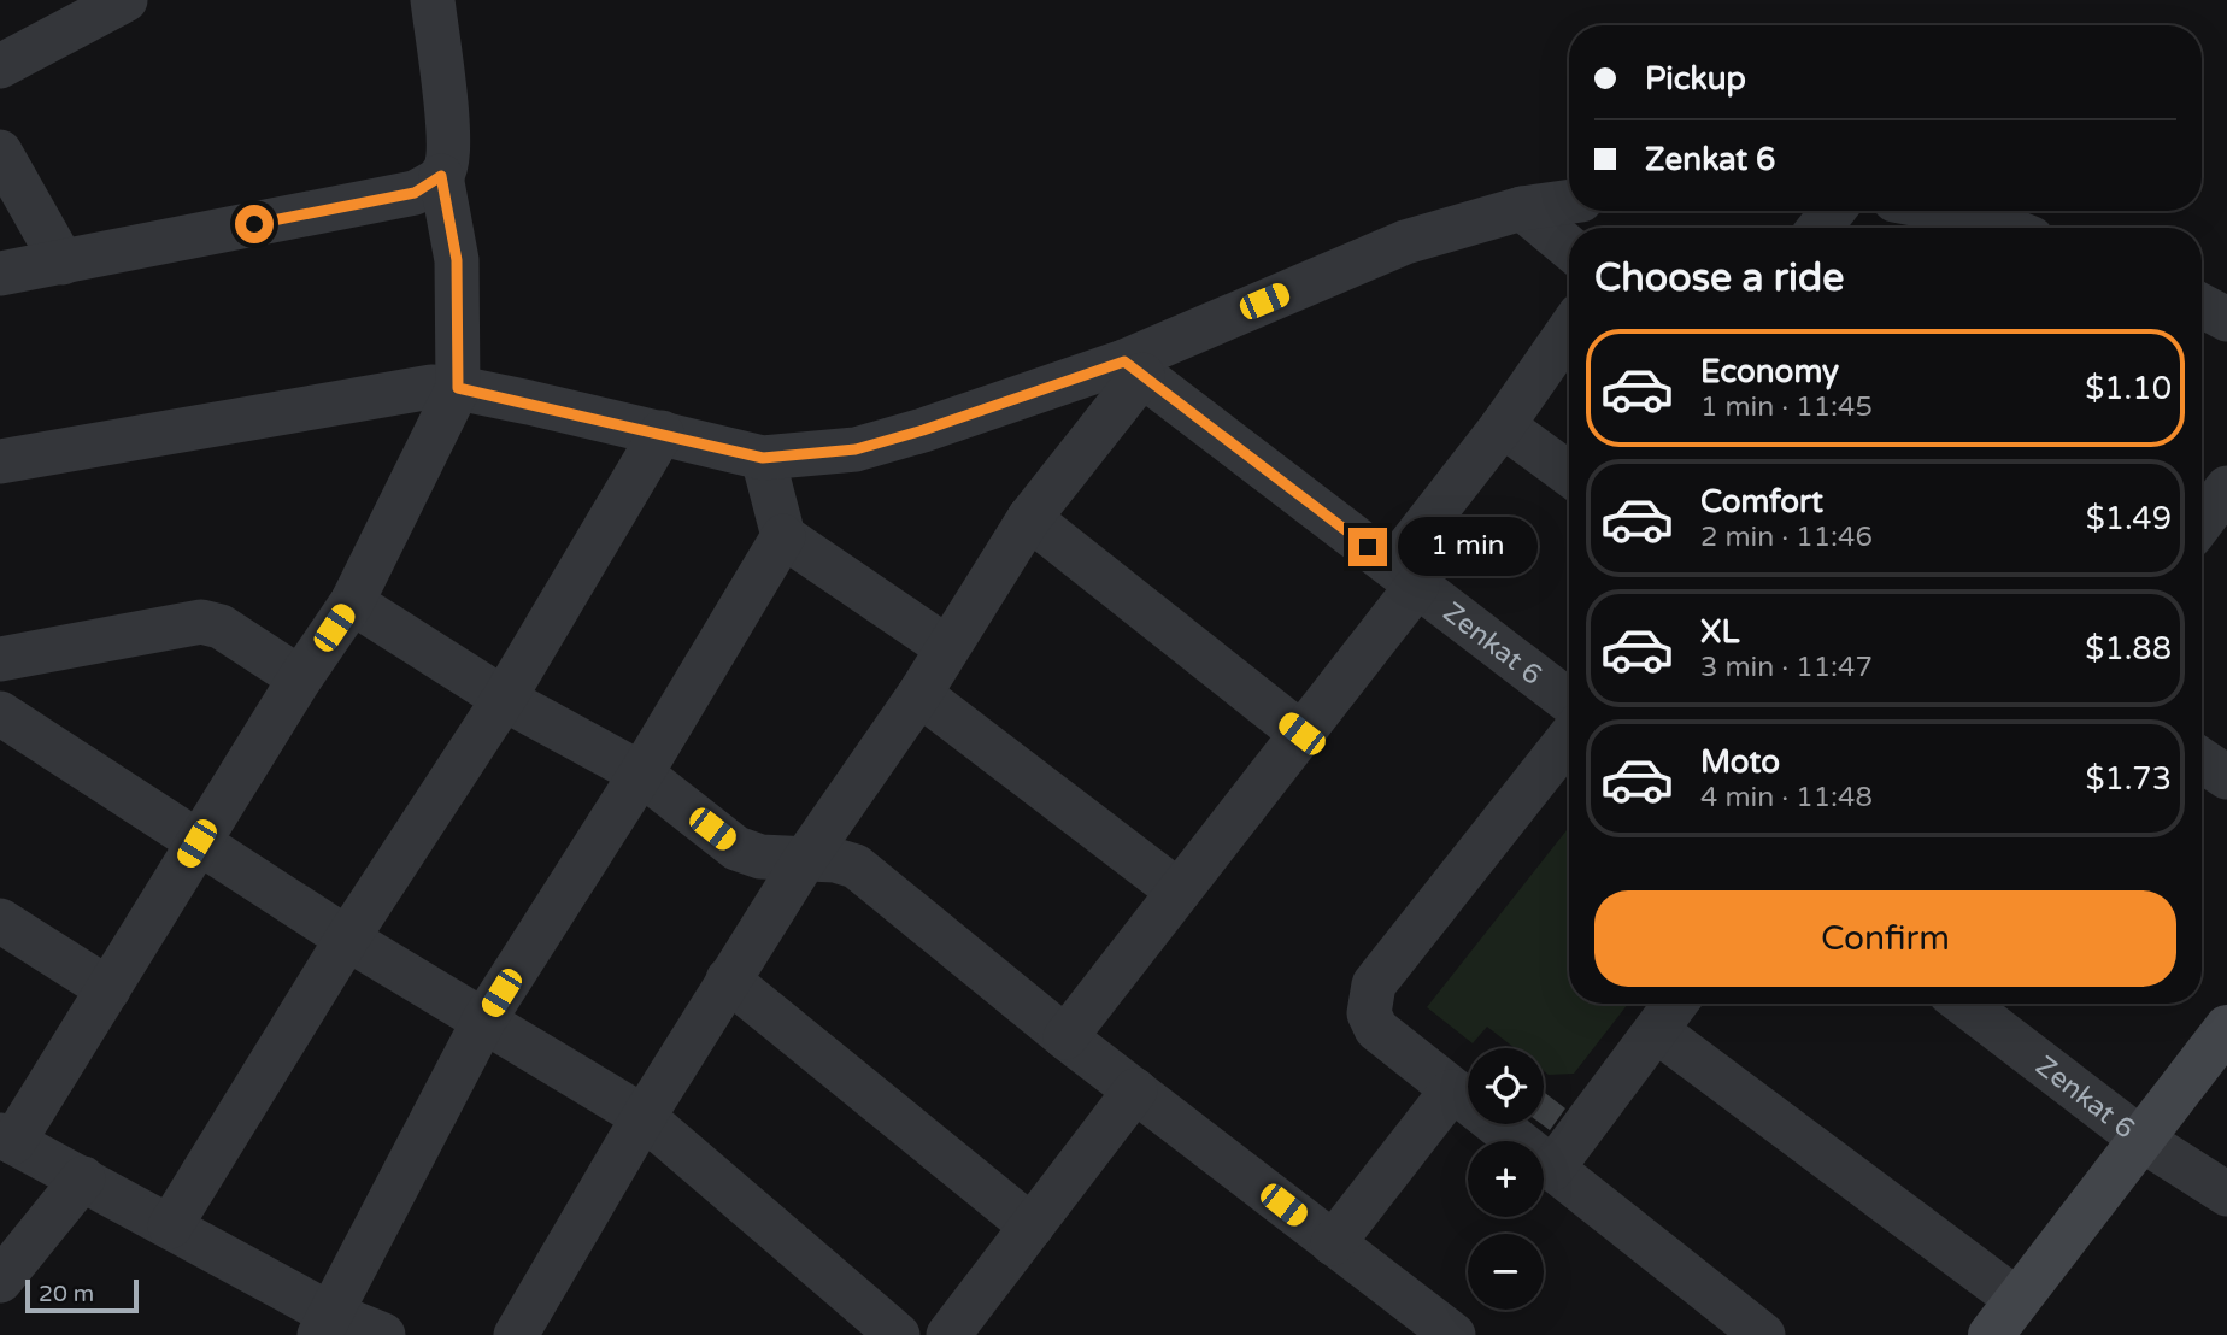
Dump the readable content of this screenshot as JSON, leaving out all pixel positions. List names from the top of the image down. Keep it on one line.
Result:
{"streets":{"street":["Zenkat 6"]},"scale_bar":"20 m","page":{"banner":["Pickup","Zenkat 6"],"heading":"Choose a ride","list":[{"name":"Economy","note":"1 min · 11:45","value":"$1.10"},{"name":"Comfort","note":"2 min · 11:46","value":"$1.49"},{"name":"XL","note":"3 min · 11:47","value":"$1.88"},{"name":"Moto","note":"4 min · 11:48","value":"$1.73"}],"bubble":"1 min","buttons":"Confirm","map_buttons":["+","−"],"scale":"20 m"}}
